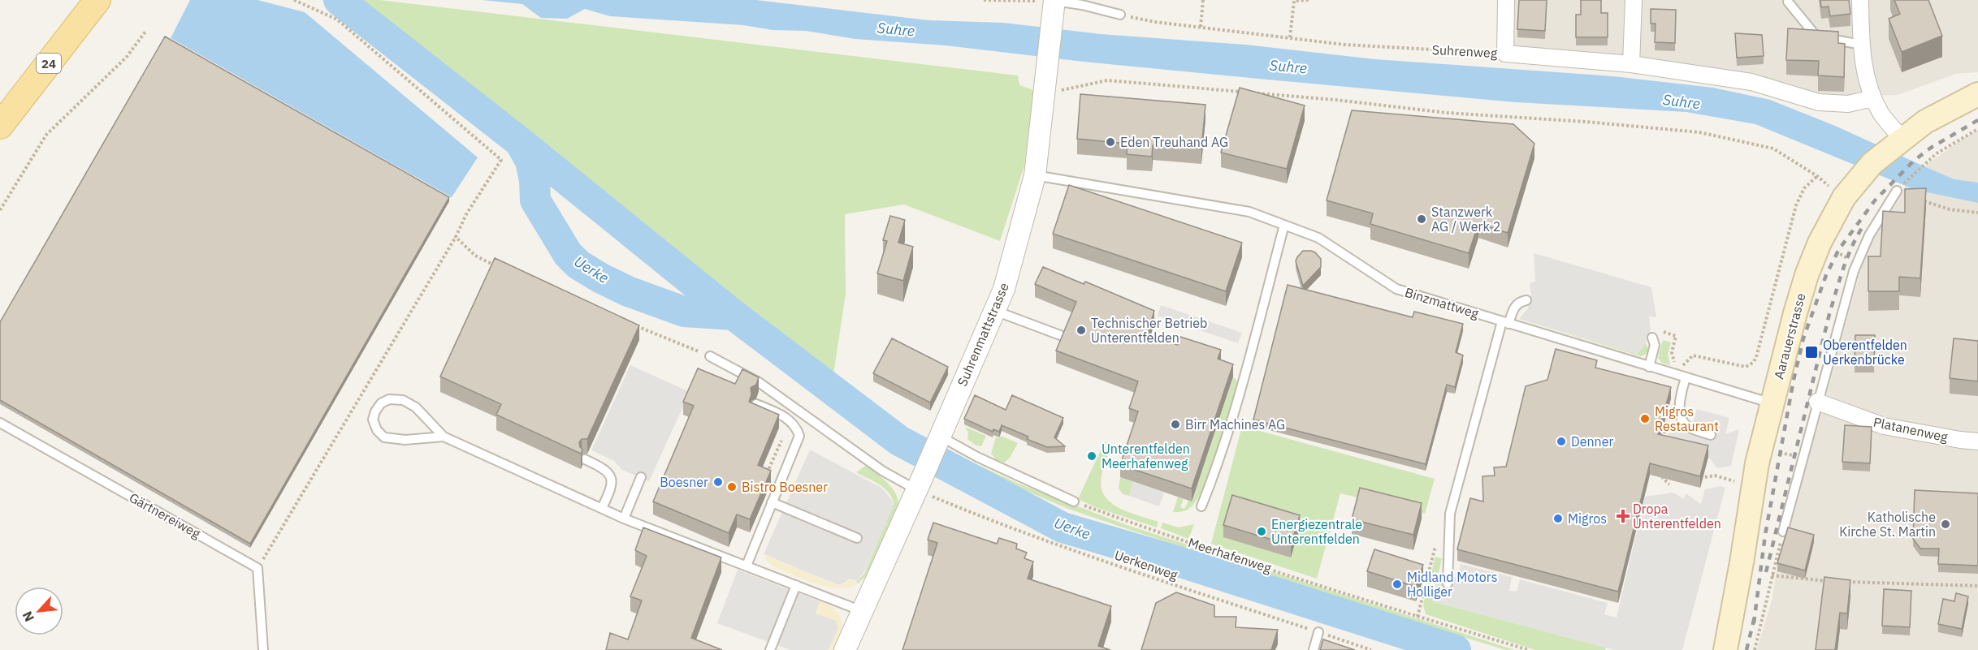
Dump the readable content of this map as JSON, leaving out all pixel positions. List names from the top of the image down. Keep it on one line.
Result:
{"streets":{"main road":["24","Aarauerstrasse"],"street":["Suhrenweg","Suhrenmattstrasse","Platanenweg"],"lane":["Binzmattweg","Gärtnereiweg"],"path":["Meerhafenweg","Uerkenweg"]},"crossings":[["Binzmattweg","Suhrenmattstrasse"],["Binzmattweg","Aarauerstrasse"],["Suhrenmattstrasse","Uerkenweg"]],"water":["Suhre","Uerke"],"places":{"other":["Eden Treuhand AG","Stanzwerk AG / Werk 2","Technischer Betrieb Unterentfelden","Migros Restaurant","Birr Machines AG","Denner","Unterentfelden Meerhafenweg","Boesner","Bistro Boesner","Migros","Katholische Kirche St. Martin","Energiezentrale Unterentfelden","Midland Motors Holliger"],"transit":["Oberentfelden Uerkenbrücke"],"health":["Dropa Unterentfelden"]},"north":"bottom left"}
